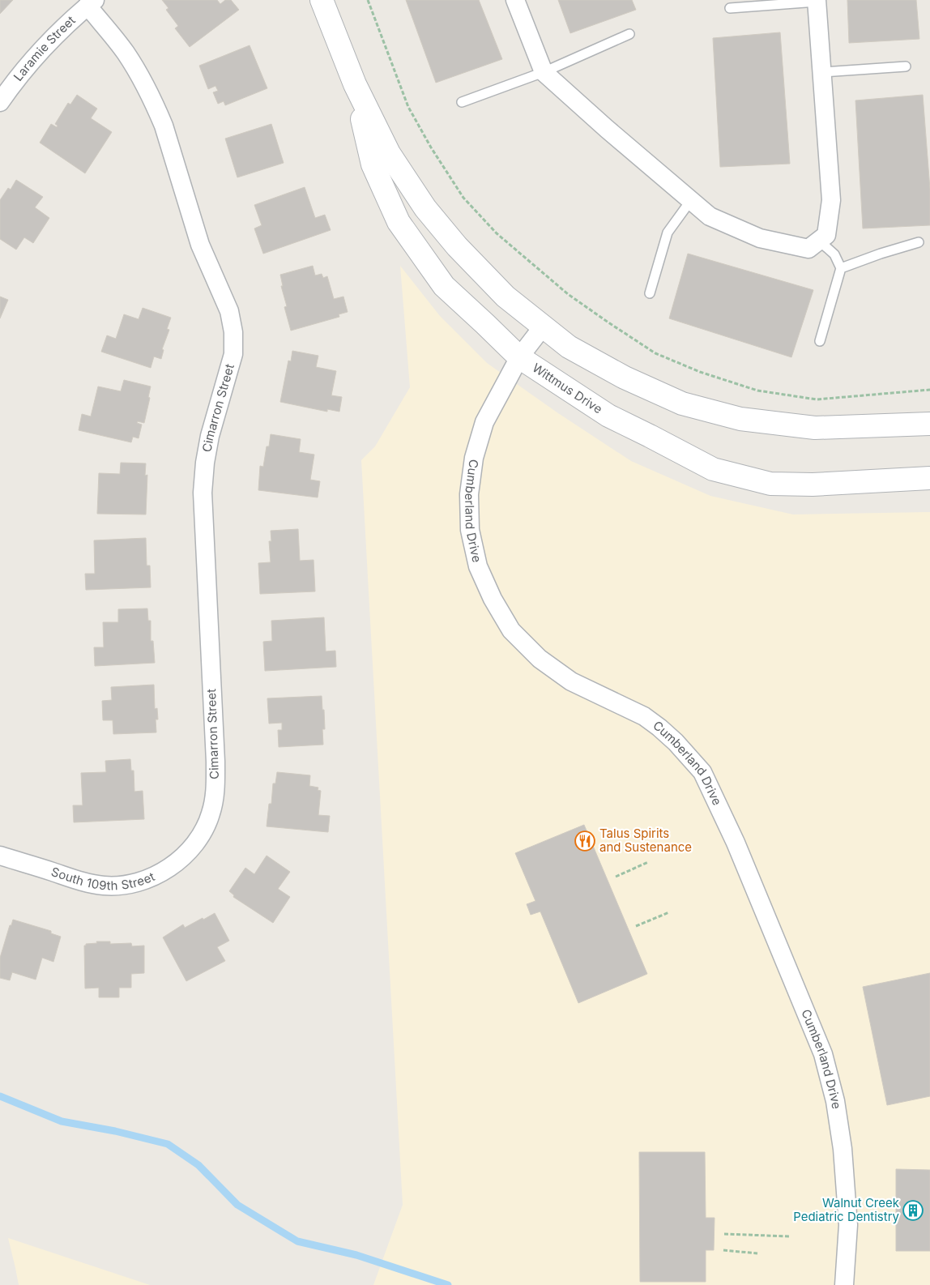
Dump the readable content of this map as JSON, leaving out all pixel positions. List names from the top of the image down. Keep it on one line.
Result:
{"streets":{"street":["Laramie Street","Wittmus Drive","Cimarron Street","Cumberland Drive","South 109th Street"]},"crossings":[["Laramie Street","Cimarron Street"],["Wittmus Drive","Cumberland Drive"],["Cimarron Street","South 109th Street"]],"places":{"restaurant":["Talus Spirits and Sustenance"],"building":["Walnut Creek Pediatric Dentistry"]}}
